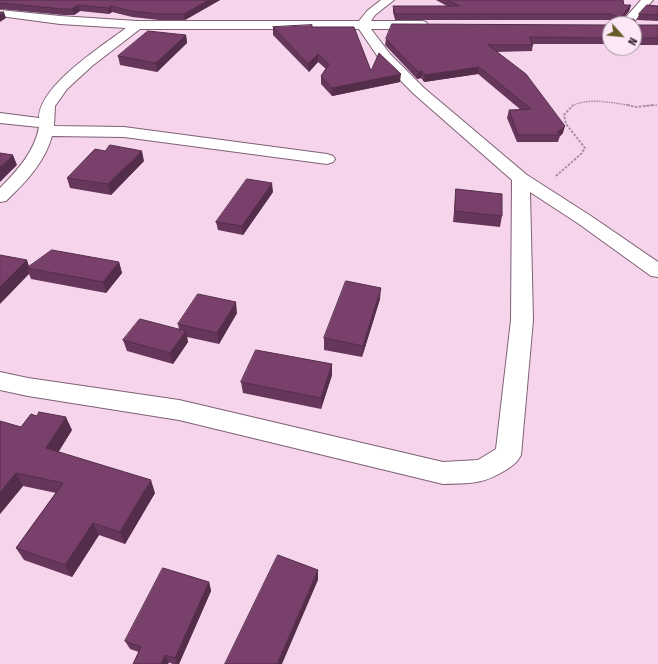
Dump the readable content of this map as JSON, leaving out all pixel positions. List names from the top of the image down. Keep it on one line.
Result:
{"north":"bottom right"}
